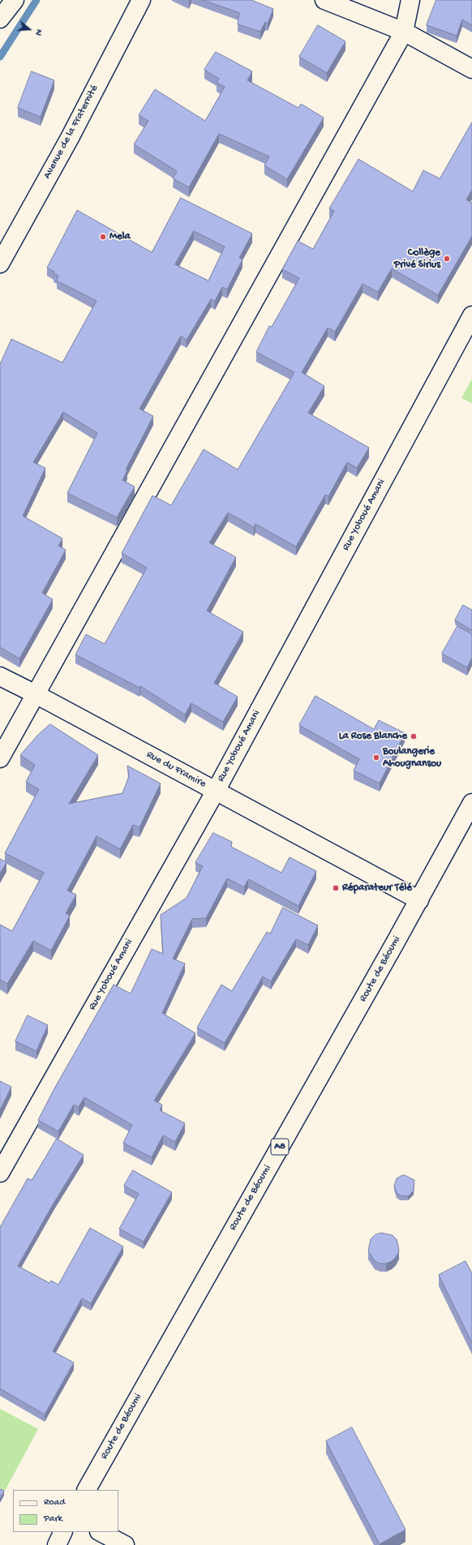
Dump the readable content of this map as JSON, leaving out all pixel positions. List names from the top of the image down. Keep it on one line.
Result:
{"streets":{"street":["Avenue de la Fraternité","Rue Yoboué Amani","Rue du Framire","Route de Béoumi","A8"]},"crossings":[["Rue Yoboué Amani","Rue du Framire"],["Rue du Framire","Route de Béoumi"]],"places":["Mela","Collège Privé Sirius","La Rose Blanche","Boulangerie Ahougnansou","Réparateur Télé"],"legend":["Road","Park"],"north":"right"}
